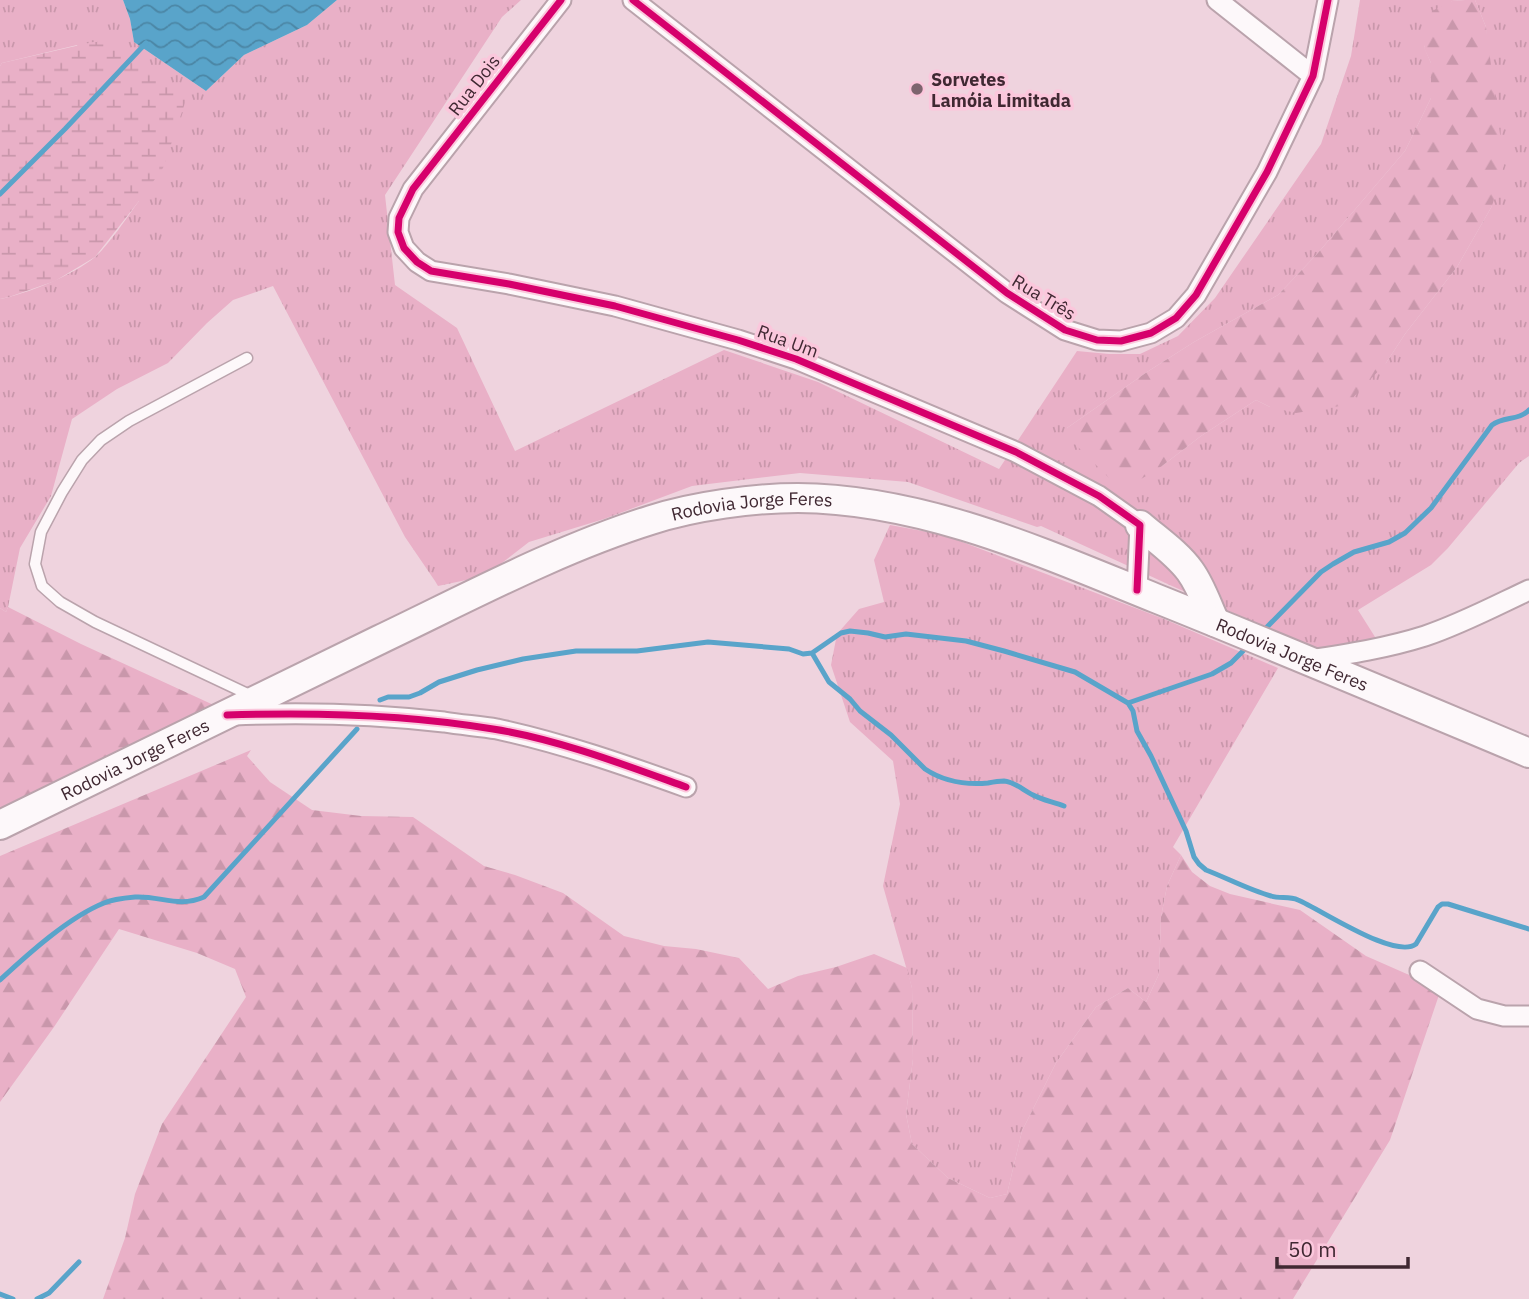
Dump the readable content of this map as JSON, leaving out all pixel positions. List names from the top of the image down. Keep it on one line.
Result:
{"streets":{"main road":["Rodovia Jorge Feres"],"street":["Rua Dois","Rua Três","Rua Um"]},"crossings":[["Rua Dois","Rua Um"]],"places":["Sorvetes Lamóia Limitada"],"scale_bar":"50 m"}
